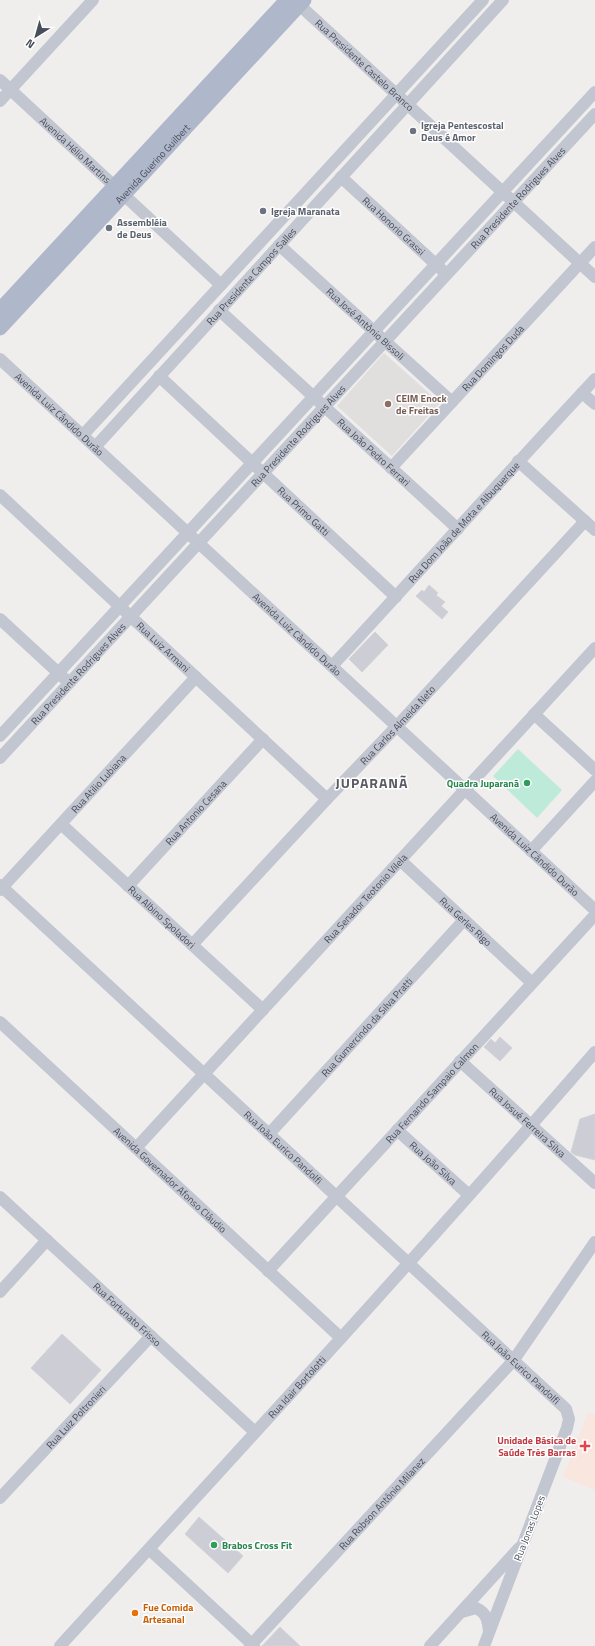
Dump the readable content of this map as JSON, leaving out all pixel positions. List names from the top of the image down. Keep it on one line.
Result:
{"streets":{"main road":["Avenida Guerino Guilbert"],"street":["Rua Presidente Castelo Branco","Avenida Hélio Martins","Rua Presidente Rodrigues Alves","Rua Honorio Grassi","Rua Presidente Campos Salles","Rua José Antônio Bissoli","Rua Domingos Duda","Avenida Luiz Cândido Durão","Rua João Pedro Ferrari","Rua Primo Gatti","Rua Dom João de Mota e Albuquerque","Rua Luiz Armani","Rua Carlos Almeida Neto","Rua Atilio Lubiana","Rua Antonio Cesana","Rua Senador Teotonio Vilela","Rua Albino Spoladori","Rua Gerles Rigo","Rua Gumercindo da Silva Pratti","Rua Fernando Sampaio Calmon","Rua Josué Ferreira Silva","Rua João Eurico Pandolfi","Rua João Silva","Avenida Governador Afonso Cláudio","Rua Fortunato Frisso","Rua Idair Bortolotti","Rua Luiz Poltronieri","Rua Robson Antônio Milanez","Rua Jonas Lopes"]},"crossings":[["Rua Presidente Castelo Branco","Avenida Guerino Guilbert"],["Rua Presidente Castelo Branco","Rua Presidente Rodrigues Alves"],["Rua Presidente Castelo Branco","Rua Presidente Campos Salles"],["Rua Presidente Castelo Branco","Rua Domingos Duda"],["Avenida Hélio Martins","Avenida Guerino Guilbert"],["Avenida Hélio Martins","Rua Presidente Campos Salles"],["Rua Presidente Rodrigues Alves","Rua Honorio Grassi"],["Rua Presidente Rodrigues Alves","Rua José Antônio Bissoli"],["Rua Presidente Rodrigues Alves","Avenida Luiz Cândido Durão"],["Rua Presidente Rodrigues Alves","Rua João Pedro Ferrari"],["Rua Presidente Rodrigues Alves","Rua Primo Gatti"],["Rua Presidente Rodrigues Alves","Rua Luiz Armani"],["Rua Honorio Grassi","Rua Presidente Campos Salles"],["Rua Presidente Campos Salles","Rua José Antônio Bissoli"],["Rua Presidente Campos Salles","Avenida Luiz Cândido Durão"],["Rua Presidente Campos Salles","Rua João Pedro Ferrari"],["Rua Presidente Campos Salles","Rua Primo Gatti"],["Rua José Antônio Bissoli","Rua Domingos Duda"],["Rua Domingos Duda","Rua João Pedro Ferrari"],["Avenida Luiz Cândido Durão","Rua Dom João de Mota e Albuquerque"],["Avenida Luiz Cândido Durão","Rua Carlos Almeida Neto"],["Avenida Luiz Cândido Durão","Rua Senador Teotonio Vilela"],["Rua João Pedro Ferrari","Rua Dom João de Mota e Albuquerque"],["Rua Primo Gatti","Rua Dom João de Mota e Albuquerque"],["Rua Luiz Armani","Rua Carlos Almeida Neto"],["Rua Luiz Armani","Rua Atilio Lubiana"],["Rua Luiz Armani","Rua Antonio Cesana"],["Rua Carlos Almeida Neto","Rua Albino Spoladori"],["Rua Atilio Lubiana","Rua Albino Spoladori"],["Rua Atilio Lubiana","Rua João Eurico Pandolfi"],["Rua Antonio Cesana","Rua Albino Spoladori"],["Rua Senador Teotonio Vilela","Rua Albino Spoladori"],["Rua Senador Teotonio Vilela","Rua Gerles Rigo"],["Rua Senador Teotonio Vilela","Rua João Eurico Pandolfi"],["Rua Senador Teotonio Vilela","Avenida Governador Afonso Cláudio"],["Rua Gerles Rigo","Rua Gumercindo da Silva Pratti"],["Rua Gerles Rigo","Rua Fernando Sampaio Calmon"],["Rua Gumercindo da Silva Pratti","Rua João Eurico Pandolfi"],["Rua Fernando Sampaio Calmon","Rua Josué Ferreira Silva"],["Rua Fernando Sampaio Calmon","Rua João Eurico Pandolfi"],["Rua Fernando Sampaio Calmon","Rua João Silva"],["Rua Fernando Sampaio Calmon","Avenida Governador Afonso Cláudio"],["Rua Josué Ferreira Silva","Rua Idair Bortolotti"],["Rua João Eurico Pandolfi","Rua Idair Bortolotti"],["Rua João Eurico Pandolfi","Rua Robson Antônio Milanez"],["Rua João Eurico Pandolfi","Rua Jonas Lopes"],["Rua João Silva","Rua Idair Bortolotti"],["Avenida Governador Afonso Cláudio","Rua Idair Bortolotti"],["Rua Fortunato Frisso","Rua Idair Bortolotti"],["Rua Fortunato Frisso","Rua Luiz Poltronieri"]],"districts":["JUPARANÃ"],"places":{"other":["Igreja Pentescostal Deus é Amor","Igreja Maranata","Assembléia de Deus","CEIM Enock de Freitas","Quadra Juparanã","Brabos Cross Fit","Fue Comida Artesanal"],"health":["Unidade Básica de Saúde Três Barras"]},"north":"bottom left"}
